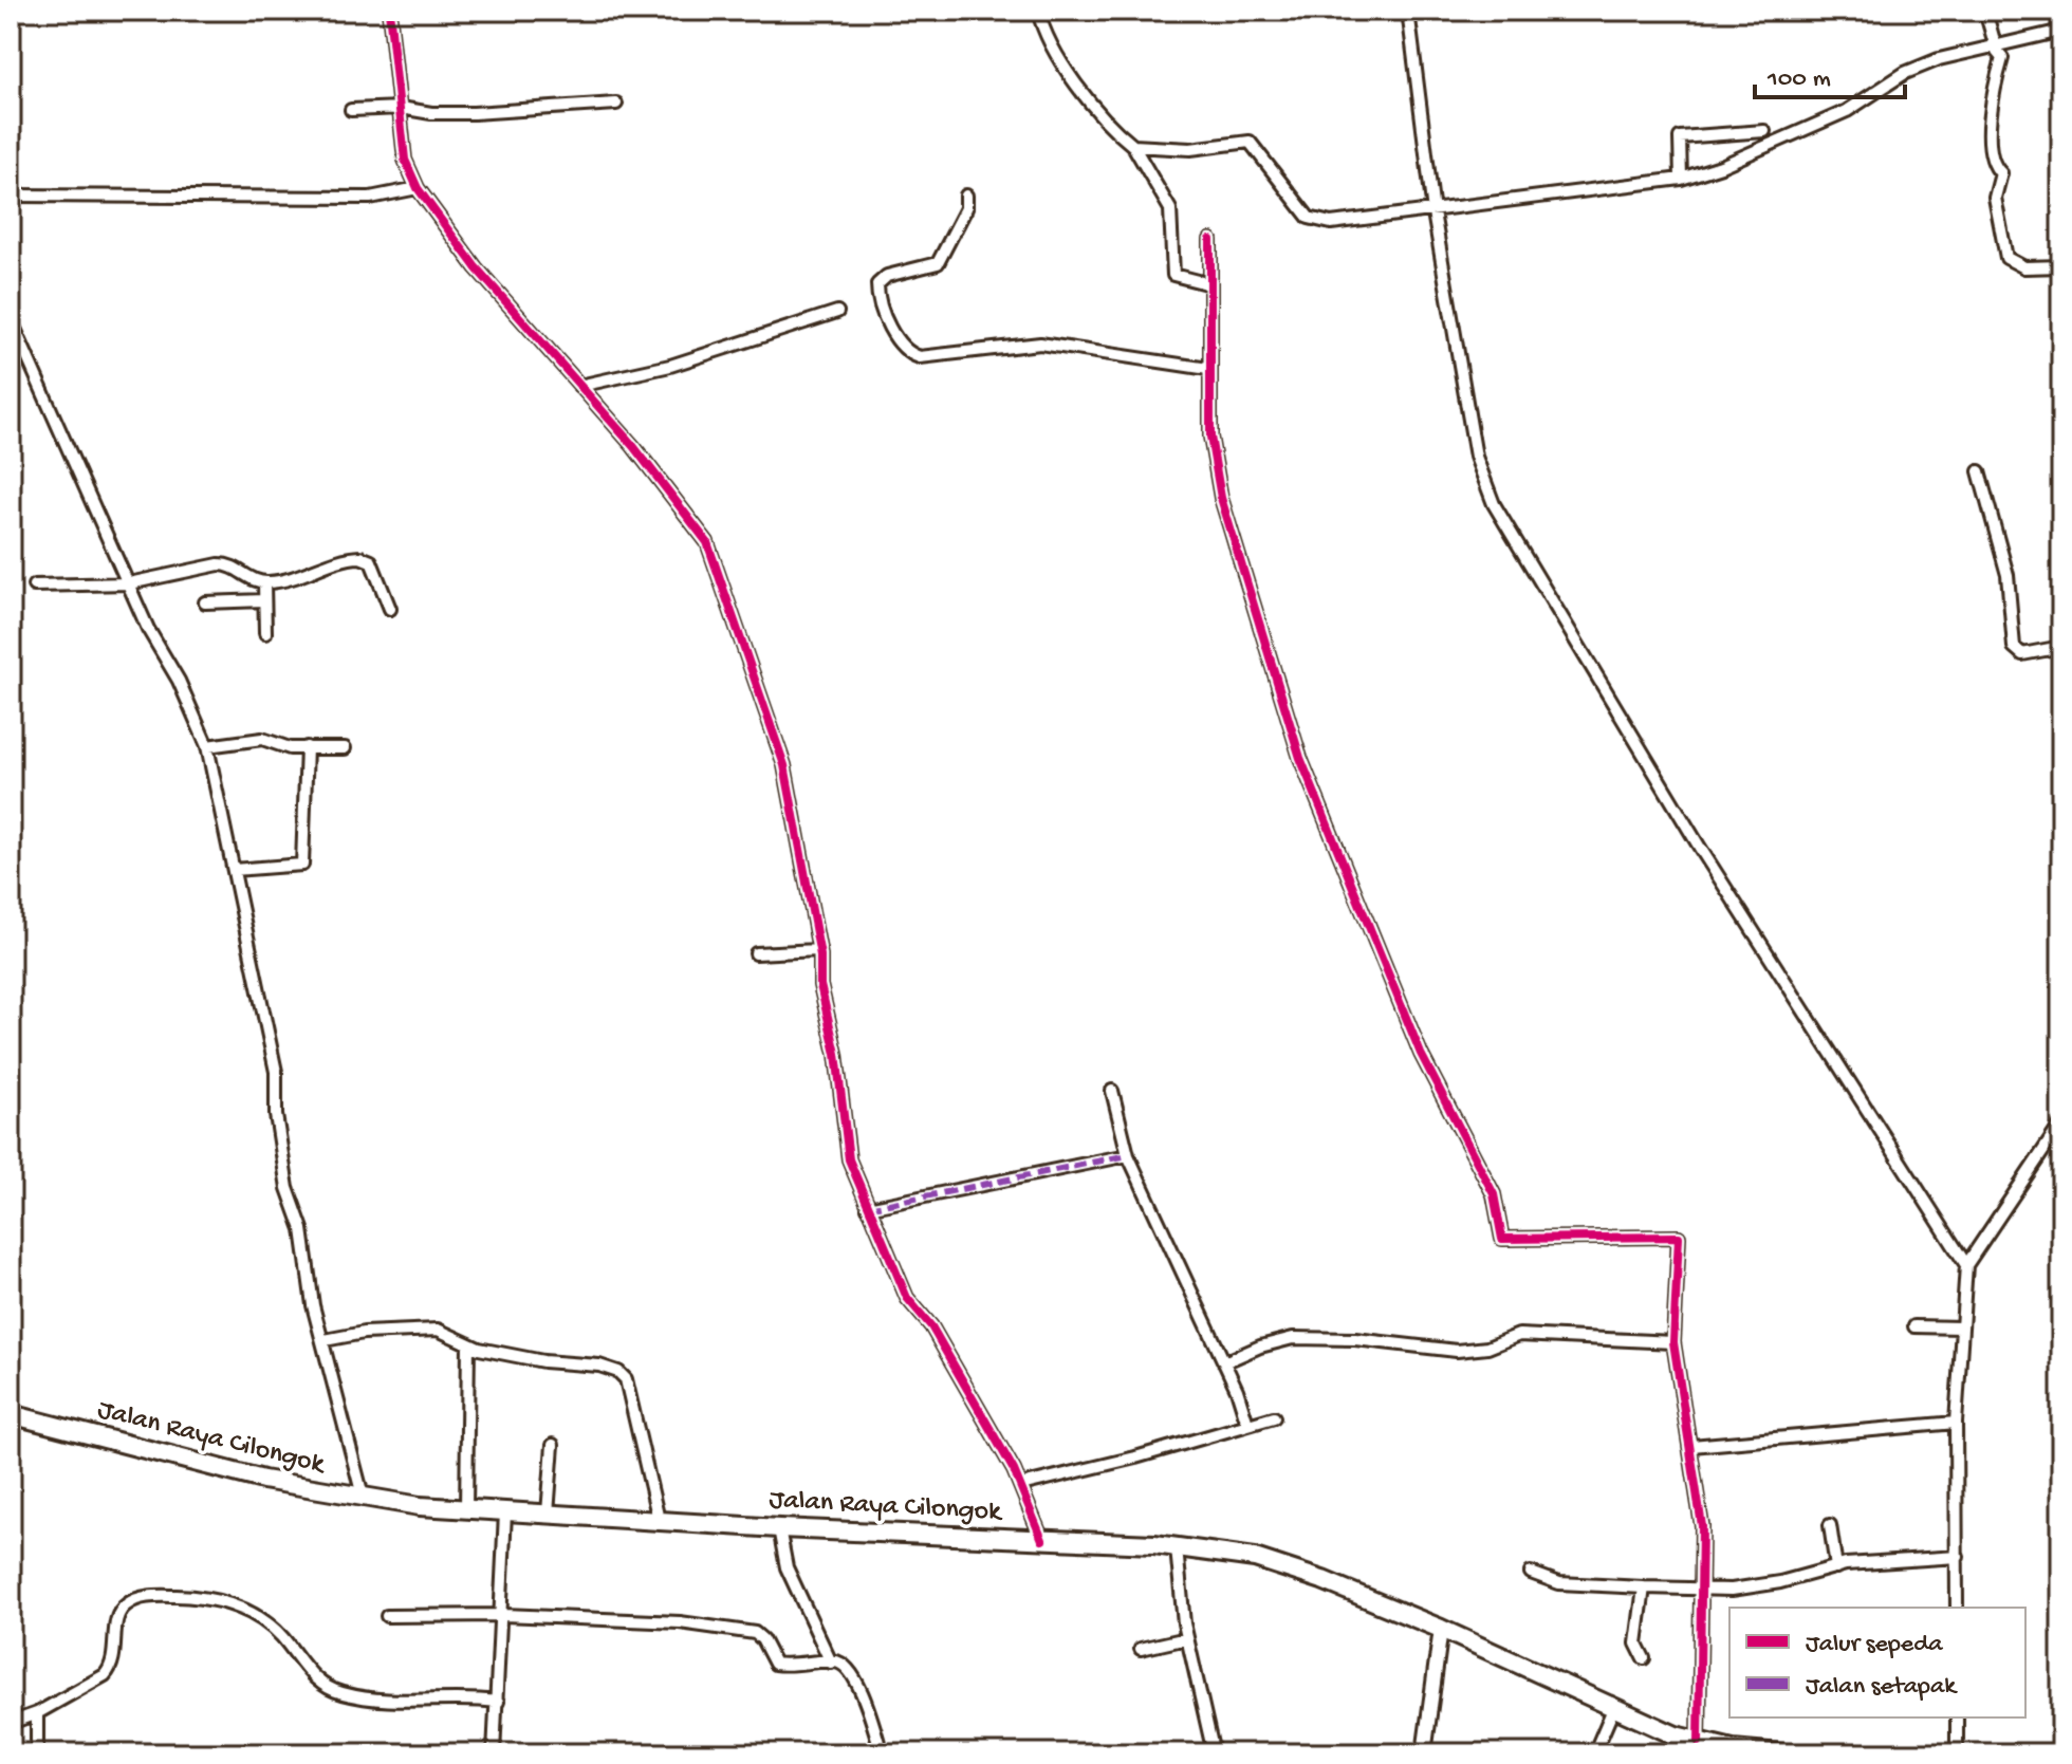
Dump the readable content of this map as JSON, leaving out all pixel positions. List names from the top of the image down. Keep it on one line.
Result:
{"streets":{"highway":["Jalan Raya Cilongok"]},"legend":["Jalur sepeda","Jalan setapak"],"scale_bar":"100 m"}
